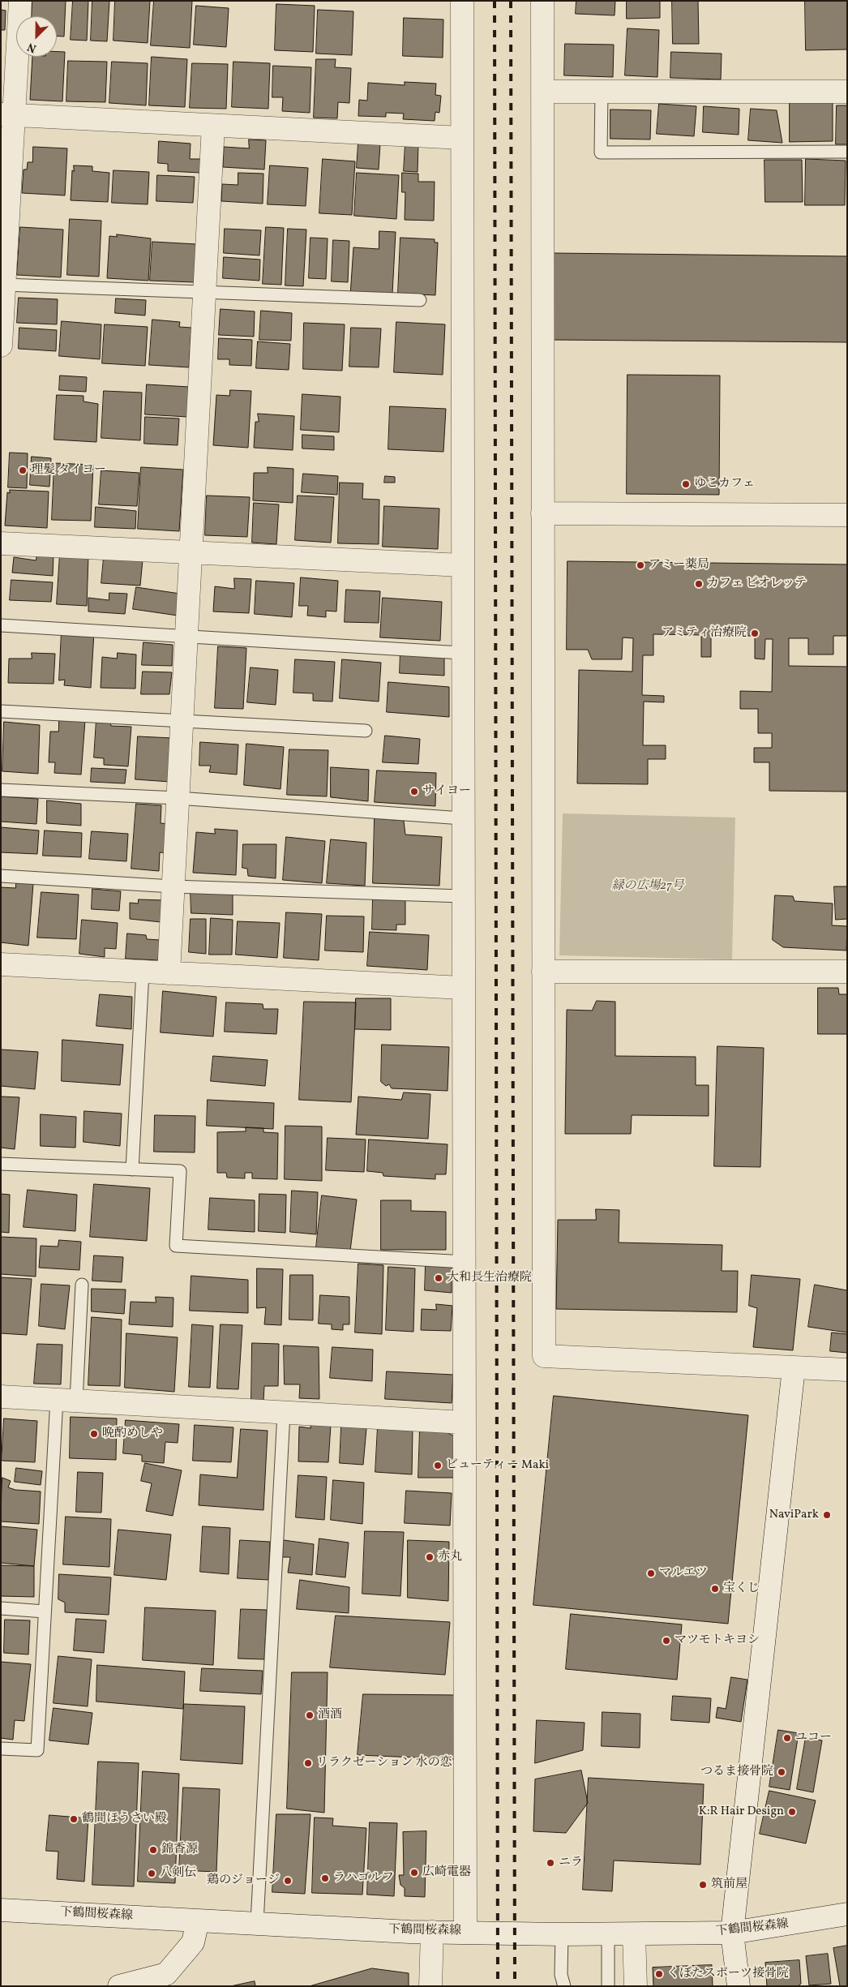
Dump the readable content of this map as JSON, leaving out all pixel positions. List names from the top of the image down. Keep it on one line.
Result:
{"streets":{"street":["下鶴間桜森線"]},"parks":["緑の広場27号"],"places":["理髪 タイヨー","ゆこカフェ","アミー薬局","カフェ ビオレッテ","アミティ治療院","サイヨー","大和長生治療院","晩酌めしや","ビューティー Maki","NaviPark","赤丸","マルエツ","宝くじ","マツモトキヨシ","酒酒","ユコー","リラクゼーション 水の恋","つるま接骨院","K:R Hair Design","鶴間ほうさい殿","錦香源","ニラ","広崎電器","八剣伝","ラハゴルフ","鶏のジョージ","筑前屋","くぼたスポーツ接骨院"],"north":"bottom left"}
